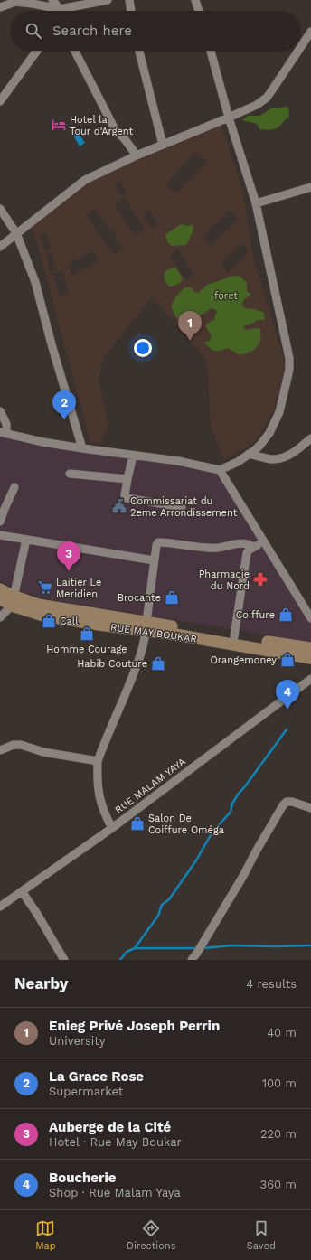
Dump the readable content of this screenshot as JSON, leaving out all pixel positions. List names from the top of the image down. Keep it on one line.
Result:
{"streets":{"main road":["RUE MAY BOUKAR"],"street":["RUE MALAM YAYA"]},"parks":["foret"],"places":{"hotel":["Hotel la Tour d'Argent"],"public building":["Commissariat du 2eme Arrondissement"],"pharmacy":["Pharmacie du Nord"],"supermarket":["Laitier Le Meridien"],"shop":["Brocante","Coiffure","Call","Homme Courage","Orangemoney","Habib Couture","Salon De Coiffure Oméga"]},"page":{"search":"Search here","pins":["1","2","3","4"],"heading":["Nearby","4 results"],"list":[{"mark":"1","name":"Enieg Privé Joseph Perrin","note":"University","value":"40 m"},{"mark":"2","name":"La Grace Rose","note":"Supermarket","value":"100 m"},{"mark":"3","name":"Auberge de la Cité","note":"Hotel · Rue May Boukar","value":"220 m"},{"mark":"4","name":"Boucherie","note":"Shop · Rue Malam Yaya","value":"360 m"}],"nav":["Map","Directions","Saved"]}}
